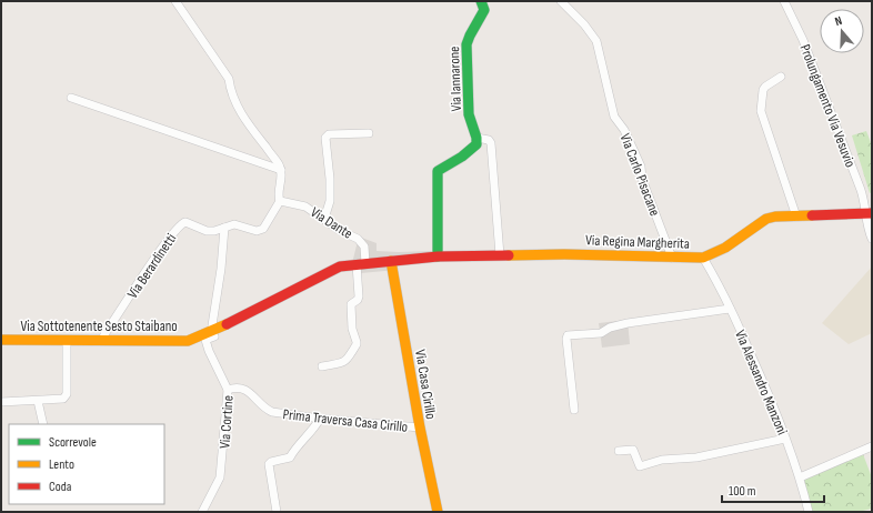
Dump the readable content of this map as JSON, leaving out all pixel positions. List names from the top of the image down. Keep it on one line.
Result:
{"streets":{"street":["Via Iannarone","Prolungamento Via Vesuvio","Via Carlo Pisacane","Via Dante","Via Regina Margherita","Via Berardinetti","Via Sottotenente Sesto Staibano","Via Alessandro Manzoni","Via Casa Cirillo","Prima Traversa Casa Cirillo","Via Cortine"]},"crossings":[["Prolungamento Via Vesuvio","Via Regina Margherita"],["Via Carlo Pisacane","Via Regina Margherita"],["Via Dante","Via Berardinetti"],["Via Dante","Via Sottotenente Sesto Staibano"],["Via Regina Margherita","Via Sottotenente Sesto Staibano"],["Via Regina Margherita","Via Alessandro Manzoni"],["Via Regina Margherita","Via Casa Cirillo"],["Via Berardinetti","Via Sottotenente Sesto Staibano"],["Via Sottotenente Sesto Staibano","Via Casa Cirillo"],["Via Sottotenente Sesto Staibano","Via Cortine"],["Via Casa Cirillo","Prima Traversa Casa Cirillo"],["Prima Traversa Casa Cirillo","Via Cortine"]],"legend":["Scorrevole","Lento","Coda"],"scale_bar":"100 m","north":"top"}
